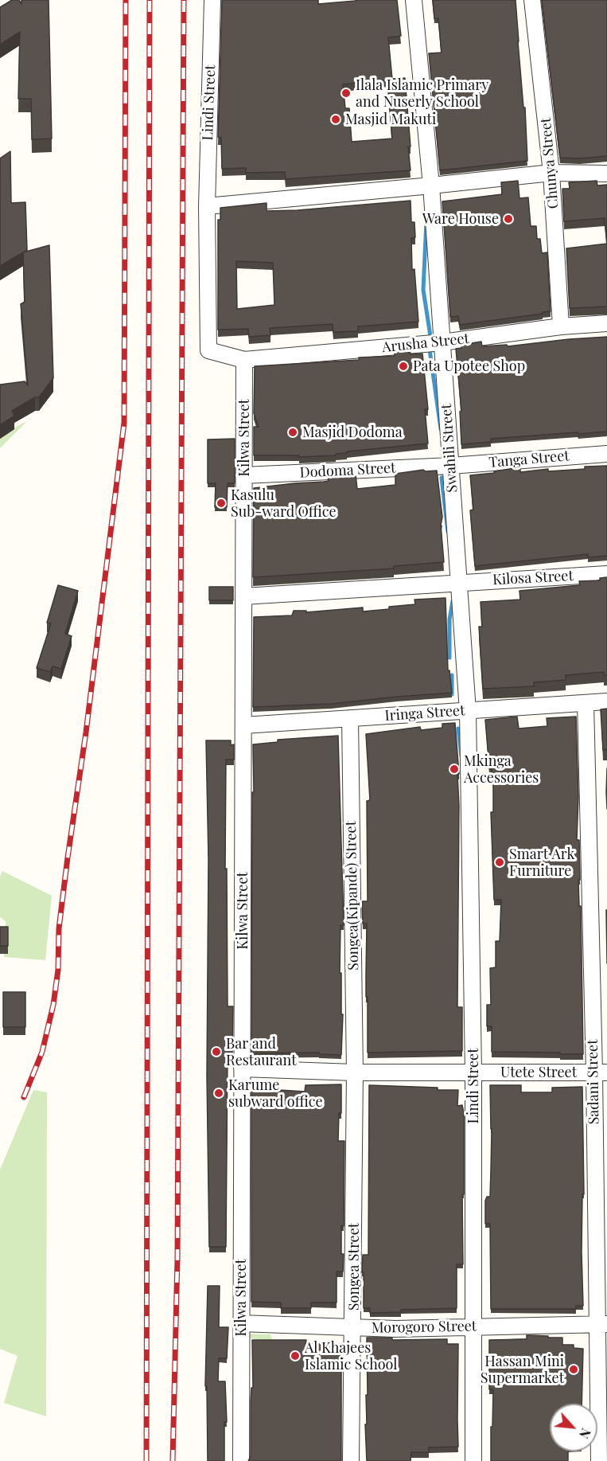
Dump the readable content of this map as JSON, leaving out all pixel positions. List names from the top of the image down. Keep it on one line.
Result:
{"streets":{"street":["Lindi Street","Chunya Street","Arusha Street","Kilwa Street","Swahili Street","Tanga Street","Dodoma Street","Kilosa Street","Iringa Street","Songea(Kipande) Street","Utete Street","Sadani Street","Songea Street","Morogoro Street"]},"crossings":[["Lindi Street","Arusha Street"],["Lindi Street","Kilwa Street"],["Lindi Street","Swahili Street"],["Lindi Street","Iringa Street"],["Lindi Street","Utete Street"],["Lindi Street","Morogoro Street"],["Chunya Street","Arusha Street"],["Arusha Street","Kilwa Street"],["Arusha Street","Swahili Street"],["Kilwa Street","Dodoma Street"],["Kilwa Street","Kilosa Street"],["Kilwa Street","Iringa Street"],["Kilwa Street","Utete Street"],["Kilwa Street","Morogoro Street"],["Swahili Street","Tanga Street"],["Swahili Street","Dodoma Street"],["Swahili Street","Kilosa Street"],["Swahili Street","Iringa Street"],["Tanga Street","Dodoma Street"],["Iringa Street","Songea(Kipande) Street"],["Iringa Street","Sadani Street"],["Songea(Kipande) Street","Utete Street"],["Songea(Kipande) Street","Songea Street"],["Utete Street","Sadani Street"],["Utete Street","Songea Street"],["Sadani Street","Morogoro Street"],["Songea Street","Morogoro Street"]],"places":["Ilala Islamic Primary and Nuserly School","Masjid Makuti","Ware House","Pata Upotee Shop","Masjid Dodoma","Kasulu Sub-ward Office","Mkinga Accessories","Smart Ark Furniture","Bar and Restaurant","Karume subward office","Al Khajees Islamic School","Hassan Mini Supermarket"],"north":"bottom right"}
